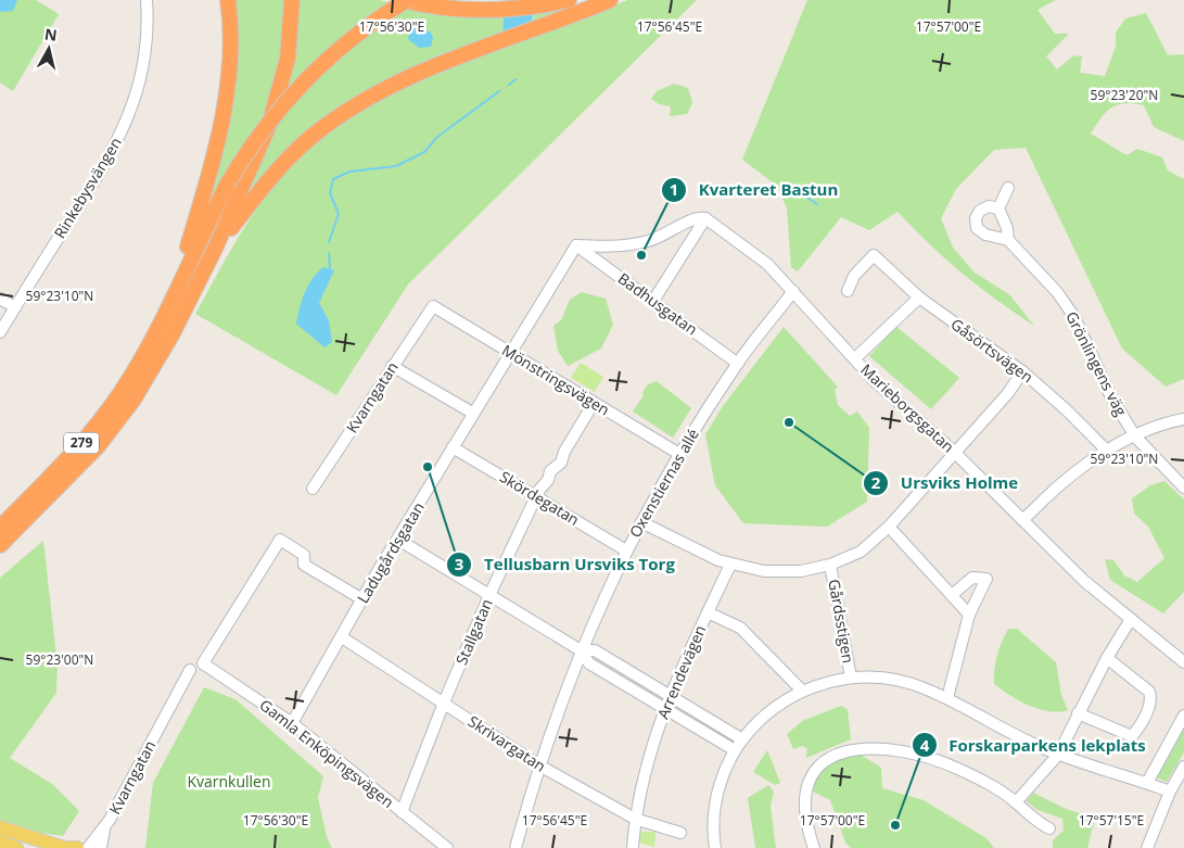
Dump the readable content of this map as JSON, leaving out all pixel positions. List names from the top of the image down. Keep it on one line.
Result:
{"streets":{"highway":["279"],"street":["Rinkebysvängen","Badhusgatan","Gåsörtsvägen","Grönlingens väg","Mönstringsvägen","Kvarngatan","Marieborgsgatan","Oxenstiernas allé","Skördegatan","Ladugårdsgatan","Gårdsstigen","Stallgatan","Arrendevägen","Skrivargatan","Gamla Enköpingsvägen"]},"crossings":[["Badhusgatan","Oxenstiernas allé"],["Badhusgatan","Ladugårdsgatan"],["Mönstringsvägen","Kvarngatan"],["Mönstringsvägen","Oxenstiernas allé"],["Mönstringsvägen","Ladugårdsgatan"],["Mönstringsvägen","Stallgatan"],["Marieborgsgatan","Oxenstiernas allé"],["Oxenstiernas allé","Skördegatan"],["Oxenstiernas allé","Skrivargatan"],["Skördegatan","Ladugårdsgatan"],["Skördegatan","Stallgatan"],["Ladugårdsgatan","Skrivargatan"],["Ladugårdsgatan","Gamla Enköpingsvägen"],["Stallgatan","Skrivargatan"],["Stallgatan","Gamla Enköpingsvägen"],["Arrendevägen","Skrivargatan"]],"parks":["Kvarnkullen"],"places":["Kvarteret Bastun","Ursviks Holme","Tellusbarn Ursviks Torg","Forskarparkens lekplats"],"north":"top","coordinates":["17°56'30\"E","17°56'45\"E","17°57'00\"E","59°23'20\"N","59°23'10\"N","59°23'00\"N","17°57'15\"E"]}
